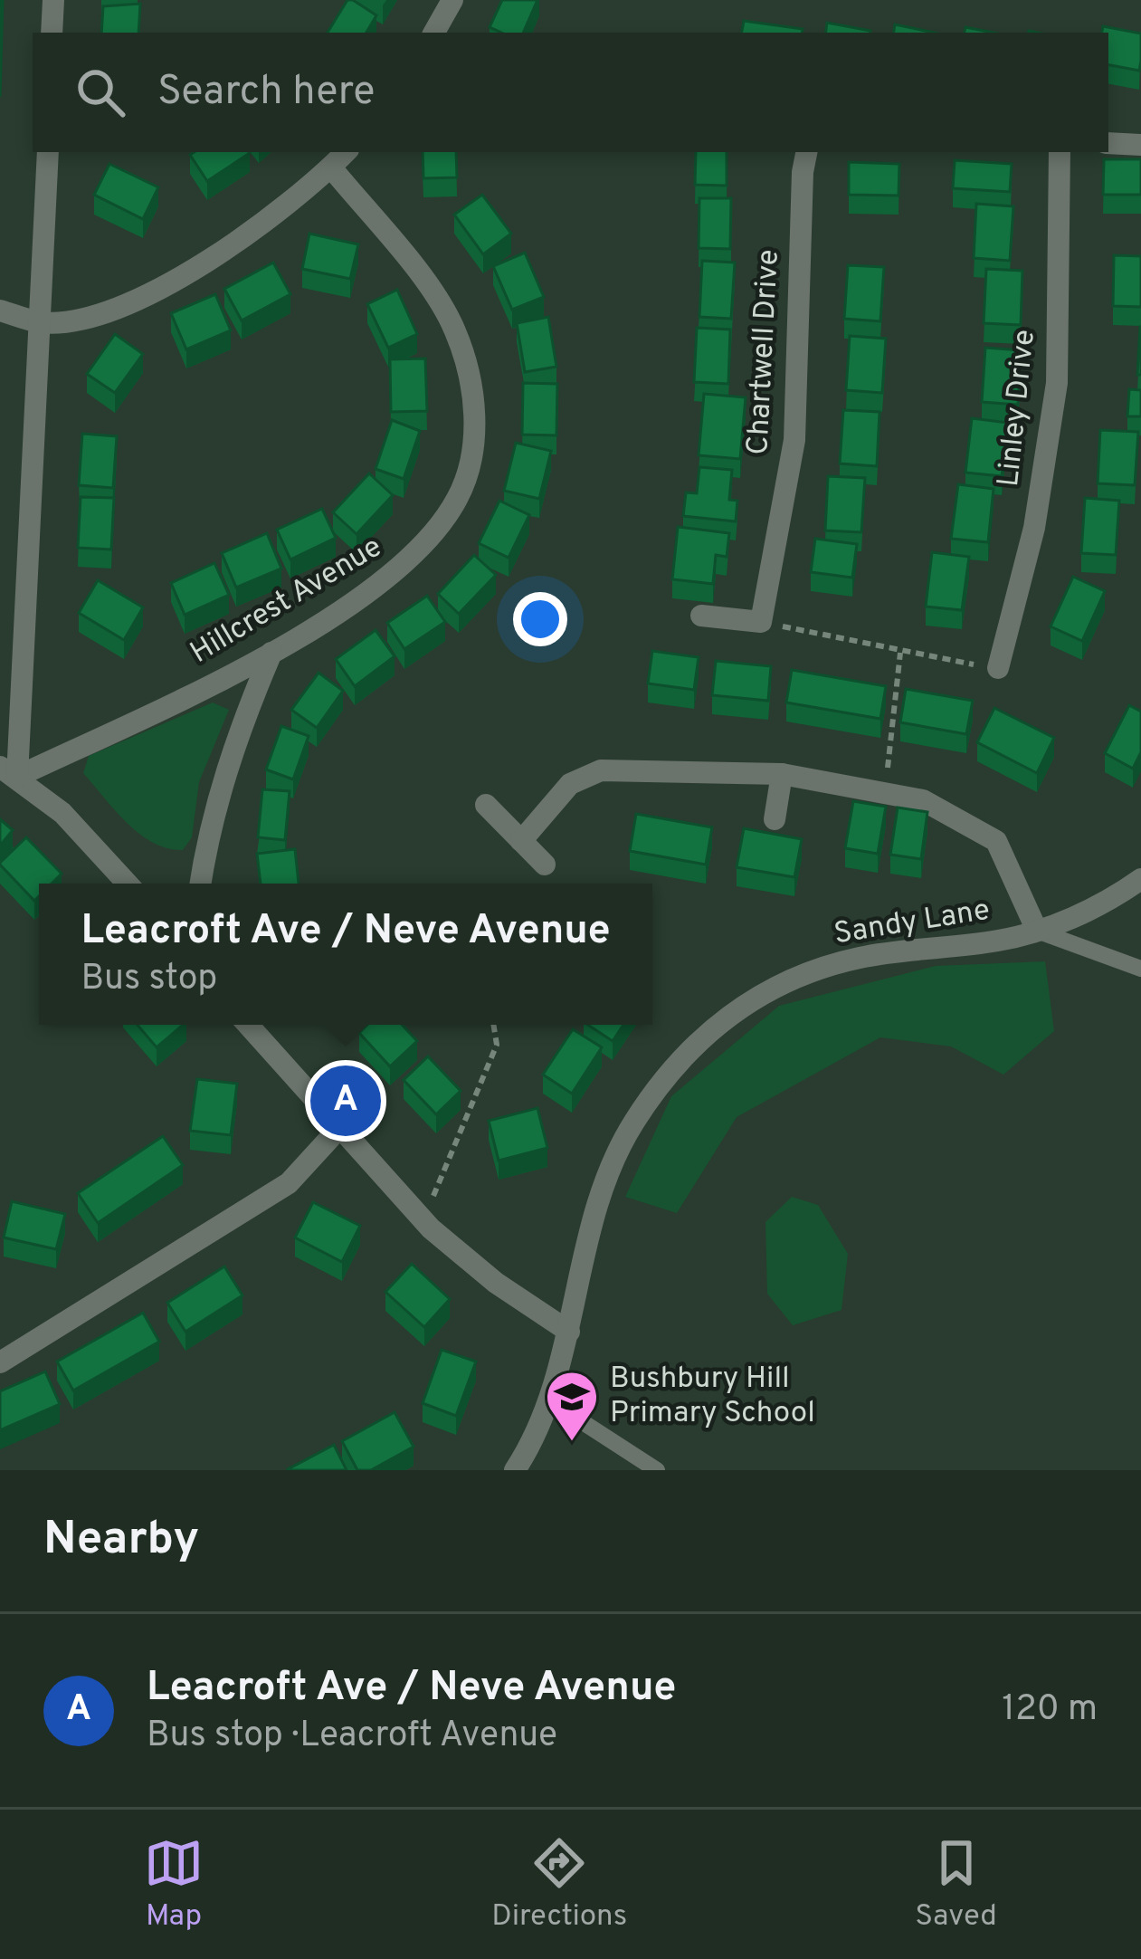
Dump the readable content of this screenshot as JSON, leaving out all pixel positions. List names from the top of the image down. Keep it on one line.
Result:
{"streets":{"street":["Chartwell Drive","Linley Drive","Hillcrest Avenue","Sandy Lane"]},"places":{"school or university":["Bushbury Hill Primary School"]},"page":{"search":"Search here","popup":["Leacroft Ave / Neve Avenue","Bus stop"],"pins":"A","heading":"Nearby","list":[{"mark":"A","name":"Leacroft Ave / Neve Avenue","note":"Bus stop · Leacroft Avenue","value":"120 m"}],"nav":["Map","Directions","Saved"]}}
